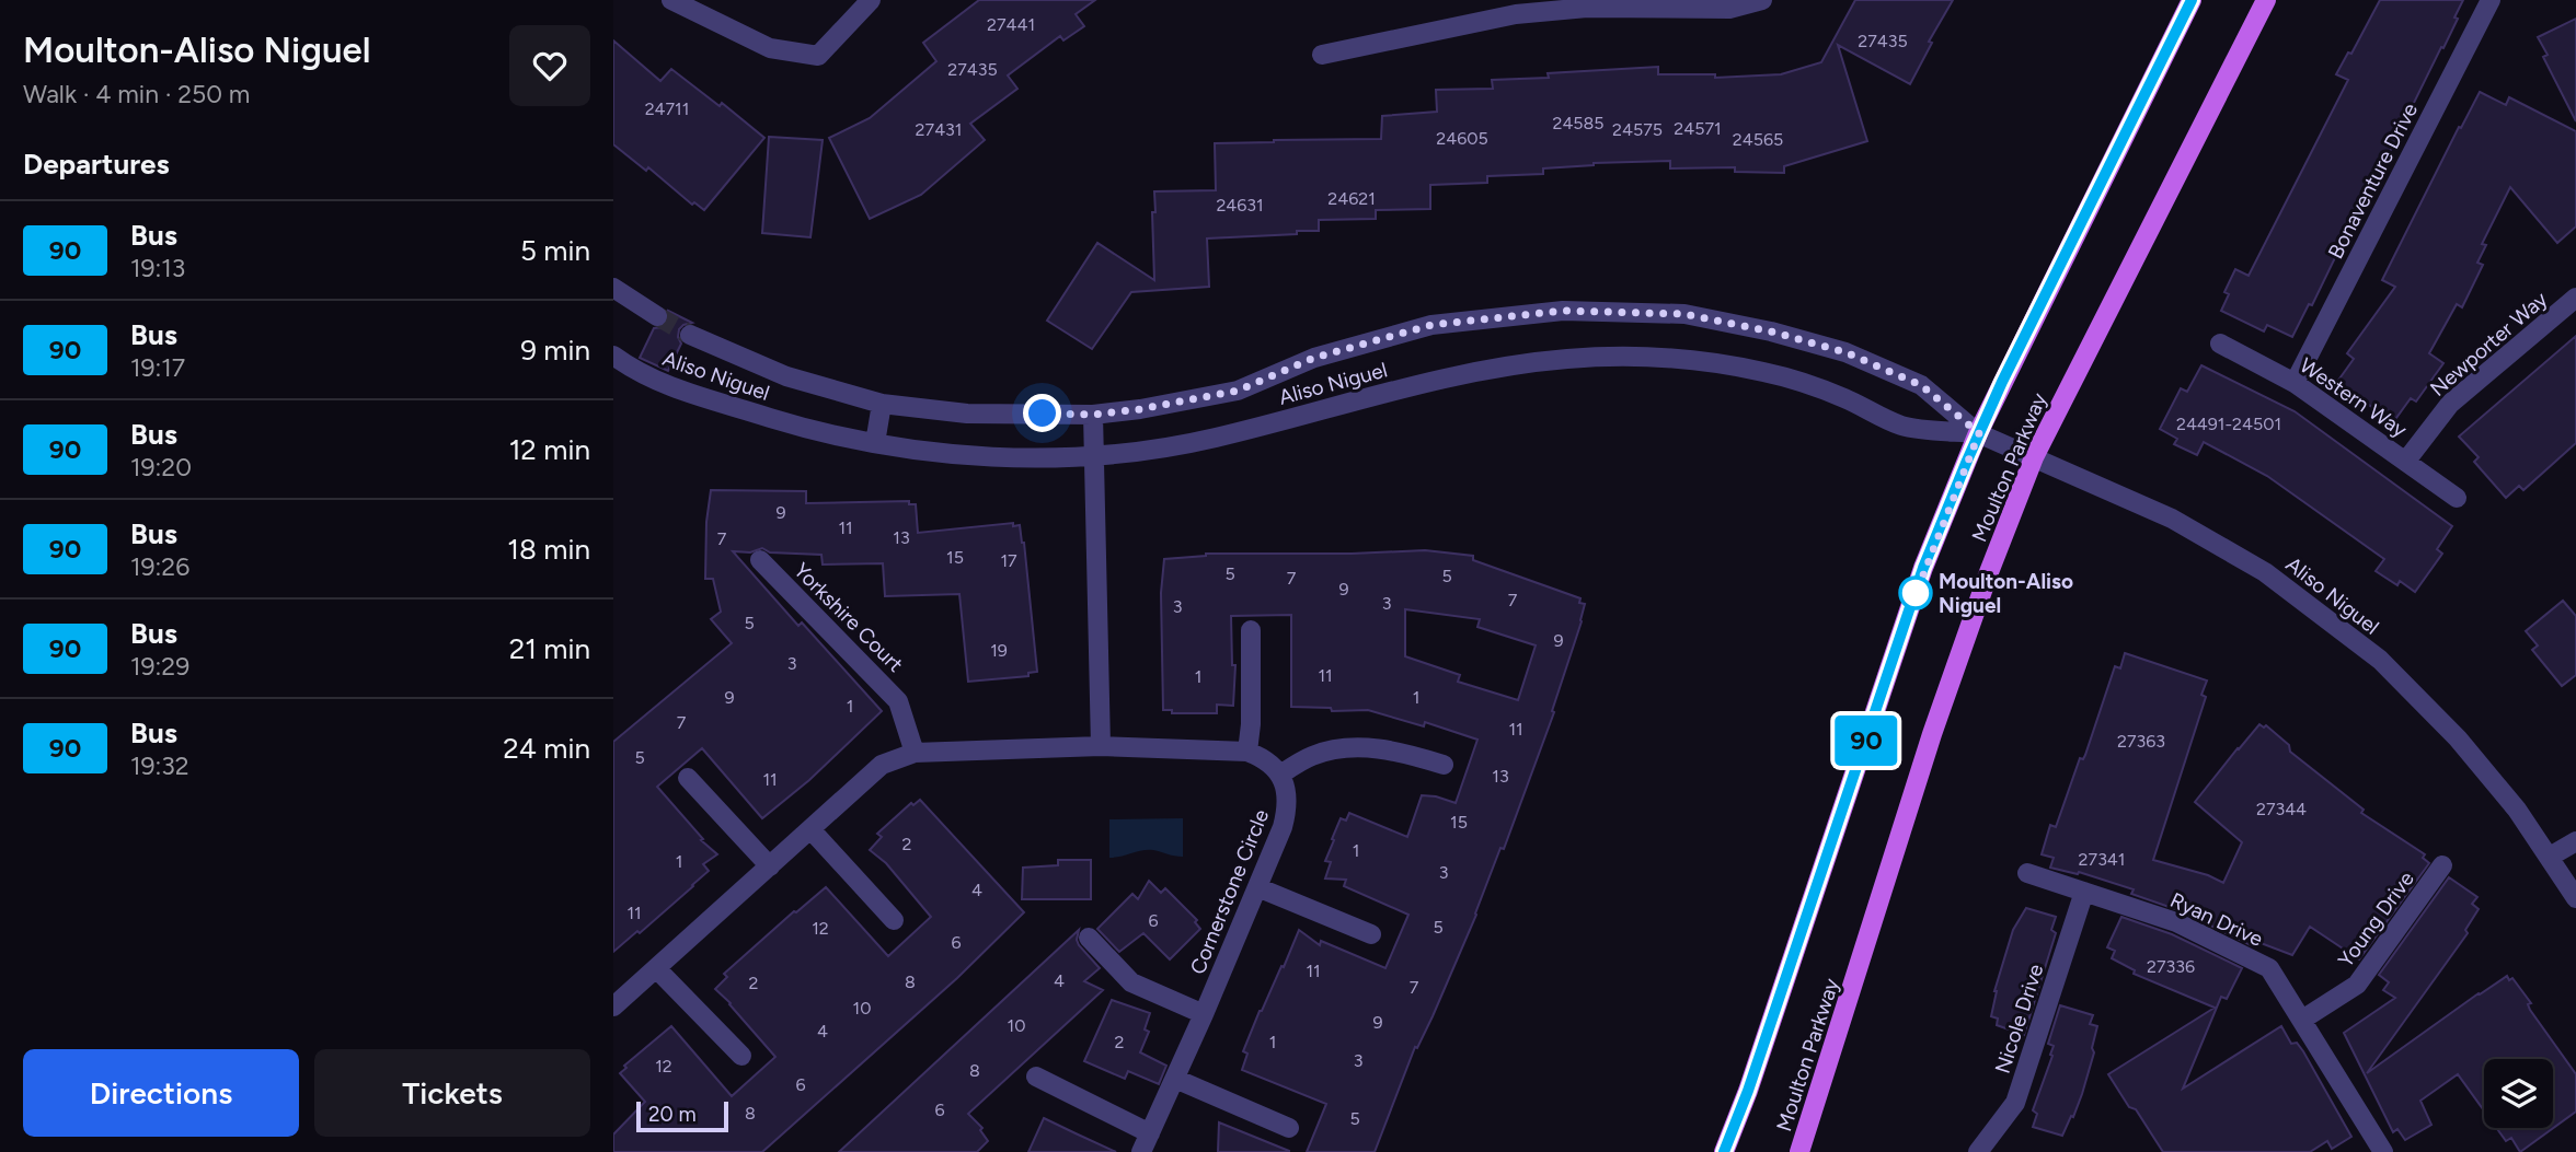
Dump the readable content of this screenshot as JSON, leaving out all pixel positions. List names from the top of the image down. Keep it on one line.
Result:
{"streets":{"main road":["Moulton Parkway"],"street":["Bonaventure Drive","Newporter Way","Aliso Niguel","Western Way","Yorkshire Court","Cornerstone Circle","Ryan Drive","Young Drive","Nicole Drive"]},"crossings":[["Bonaventure Drive","Western Way"],["Newporter Way","Western Way"],["Aliso Niguel","Moulton Parkway"],["Ryan Drive","Young Drive"],["Ryan Drive","Nicole Drive"]],"places":["Moulton-Aliso Niguel"],"lines":["bus line 90"],"house_numbers":["27441","27435","27435","24711","24585","24571","27431","24575","24605","24565","24621","24631","24491-24501","9","11","13","7","15","17","5","5","7","9","7","3","3","5","9","19","3","11","1","9","1","1","7","11","27363","5","13","11","27344","15","2","1","27341","1","3","4","11","6","5","12","6","27336","11","4","8","2","7","10","9","10","4","2","1","3","12","8","6","6","8","5"],"scale_bar":"20 m","page":{"heading":[["Moulton-Aliso Niguel","Walk · 4 min · 250 m"],"Departures"],"on_map":"90","list":[{"mark":"90","name":"Bus","note":"19:13","value":"5 min"},{"mark":"90","name":"Bus","note":"19:17","value":"9 min"},{"mark":"90","name":"Bus","note":"19:20","value":"12 min"},{"mark":"90","name":"Bus","note":"19:26","value":"18 min"},{"mark":"90","name":"Bus","note":"19:29","value":"21 min"},{"mark":"90","name":"Bus","note":"19:32","value":"24 min"}],"buttons":["Directions","Tickets"],"scale":"20 m"}}
